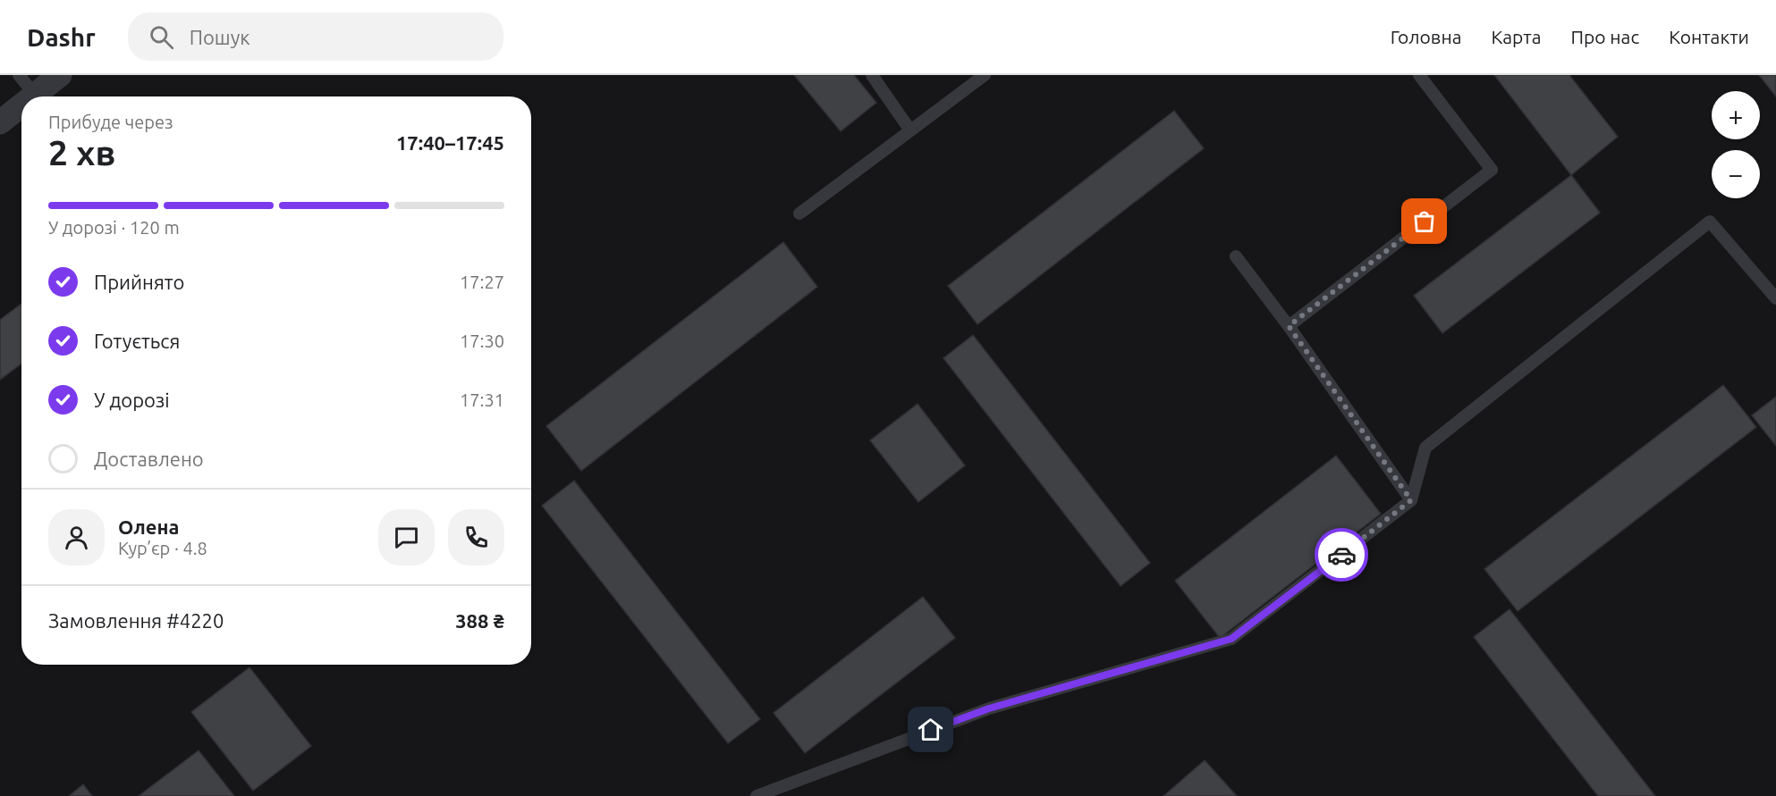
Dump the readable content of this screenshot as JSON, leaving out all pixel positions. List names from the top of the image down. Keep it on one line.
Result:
{"page":{"header":"Dashr","search":"Пошук","nav":["Головна","Карта","Про нас","Контакти"],"map_buttons":["+","−"],"heading":["2 хв","Прибуде через","17:40–17:45"],"panel":["Олена","Кур’єр · 4.8","Замовлення #4220","388 ₴"],"bar":"У дорозі · 120 m","list":[["Прийнято","17:27"],["Готується","17:30"],["У дорозі","17:31"],"Доставлено"]}}
